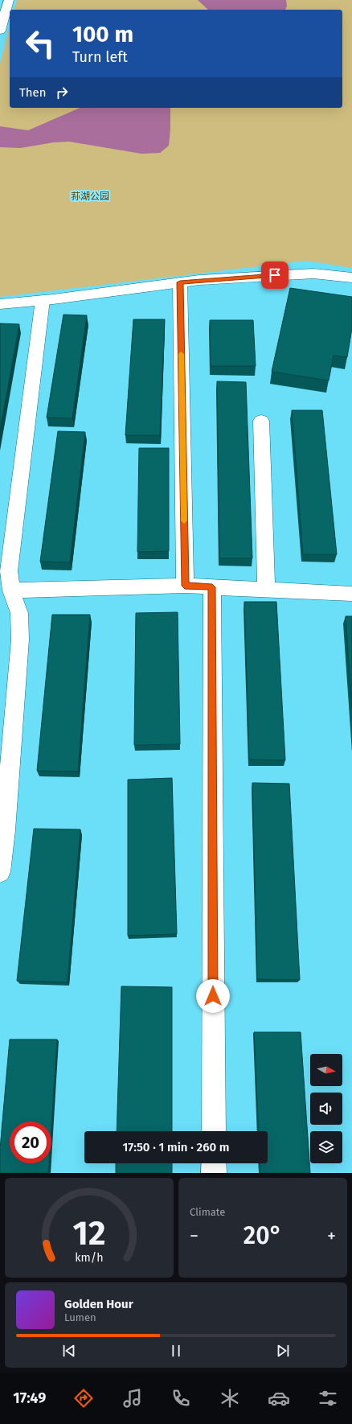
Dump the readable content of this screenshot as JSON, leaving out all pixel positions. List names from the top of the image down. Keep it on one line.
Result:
{"parks":["荪湖公园"],"north":"right","page":{"turn":["100 m","Turn left"],"then":"Then","limit":"20","trip":"17:50 · 1 min · 260 m","tile":"Climate","heat":["−","20°","+"],"song":["Golden Hour","Lumen"],"tabs":"17:49","gauge":["12","km/h"]}}
